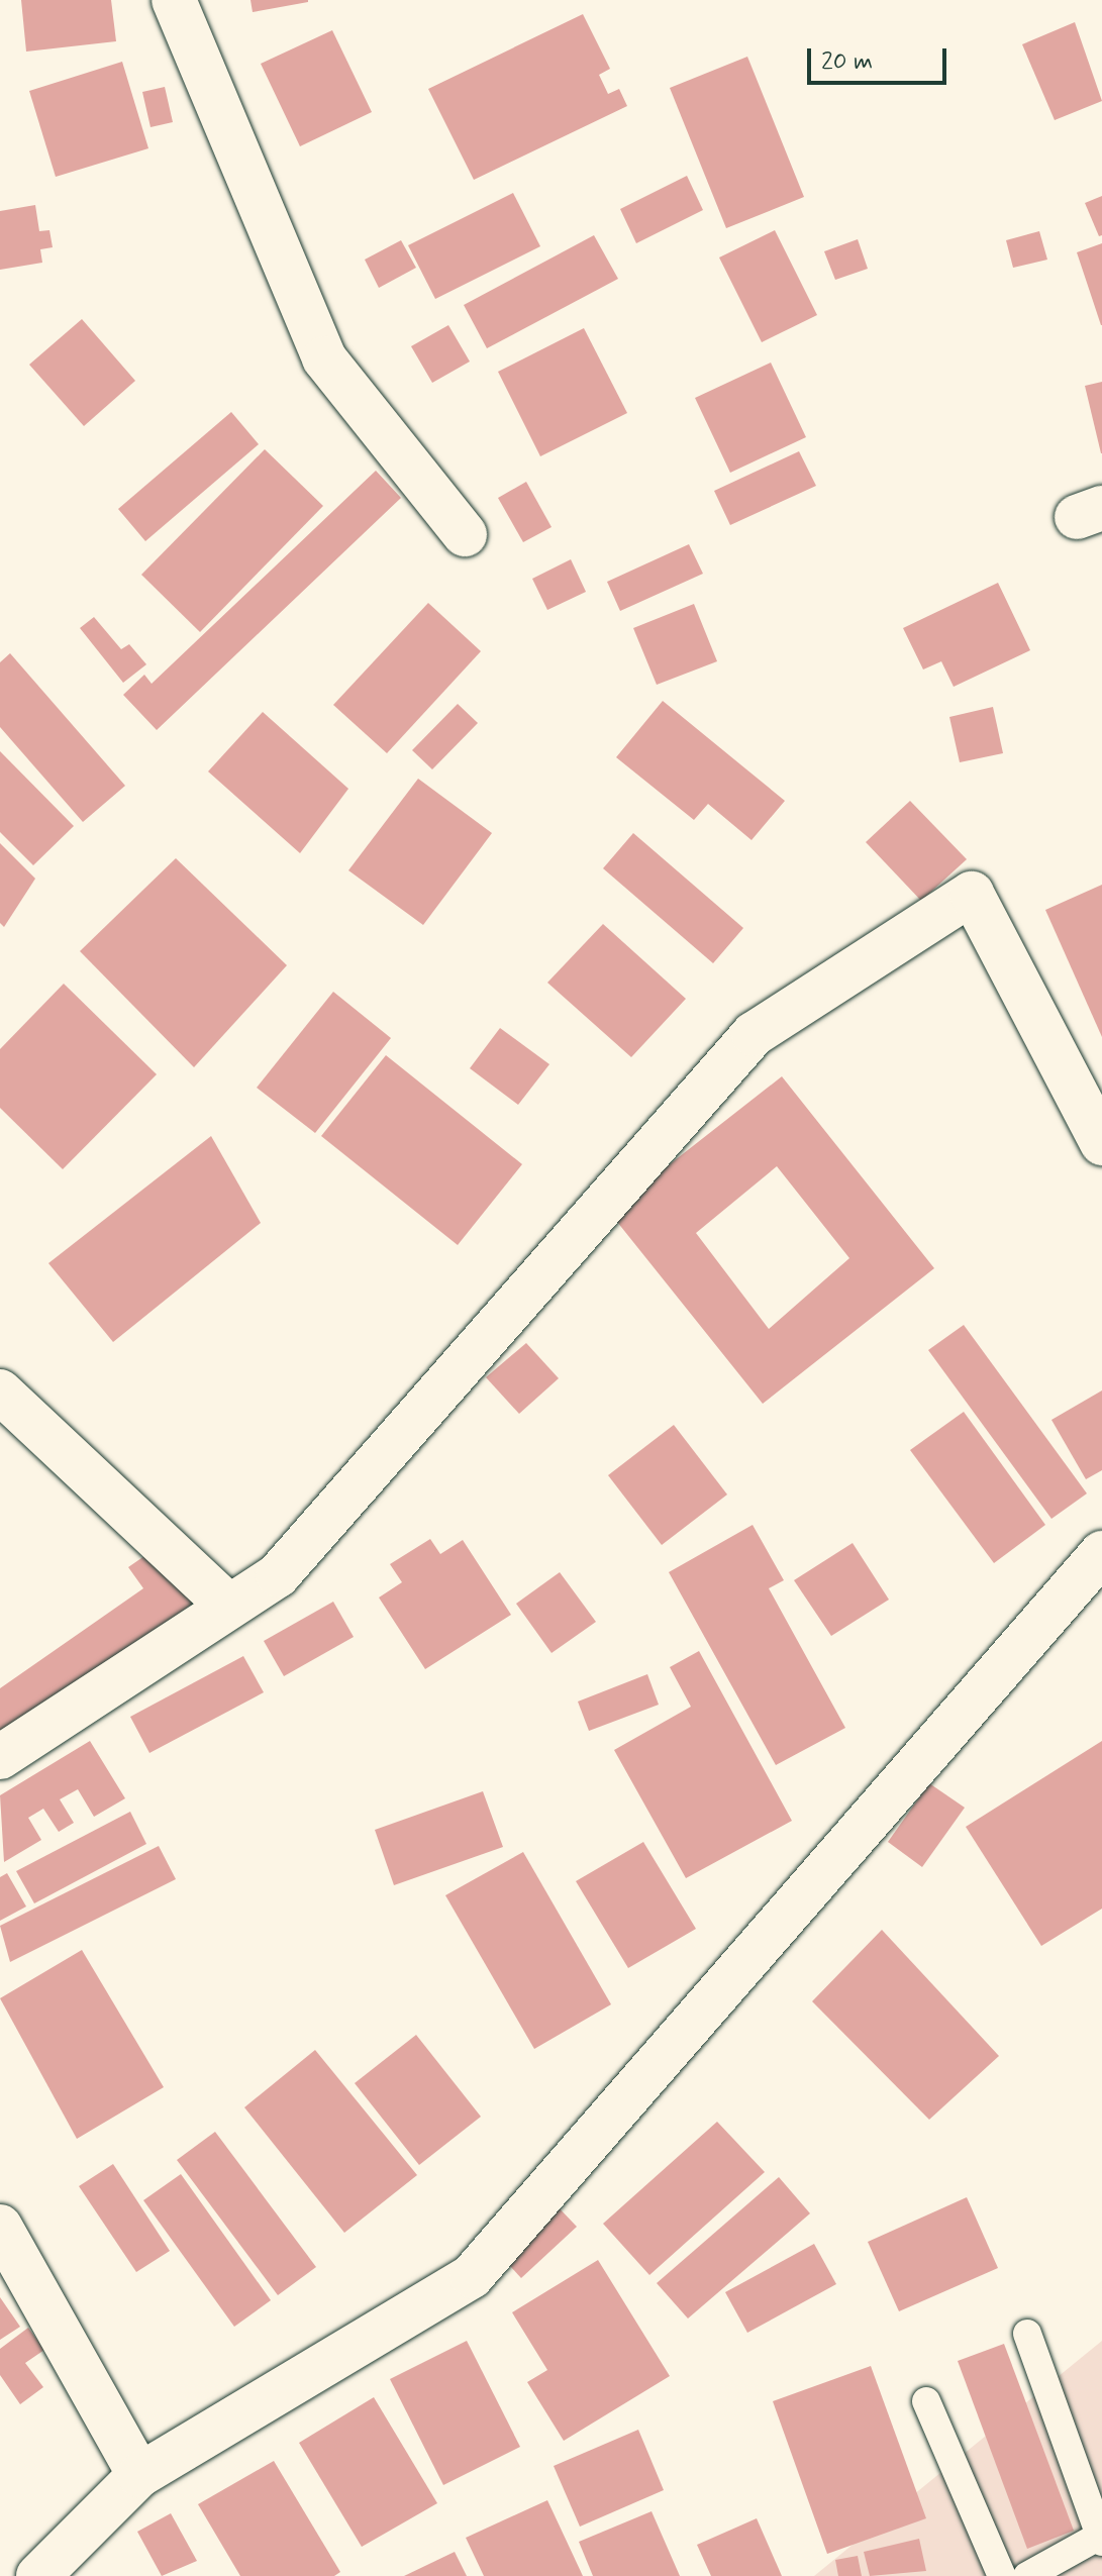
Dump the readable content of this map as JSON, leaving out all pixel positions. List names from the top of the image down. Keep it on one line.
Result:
{"scale_bar":"20 m"}
